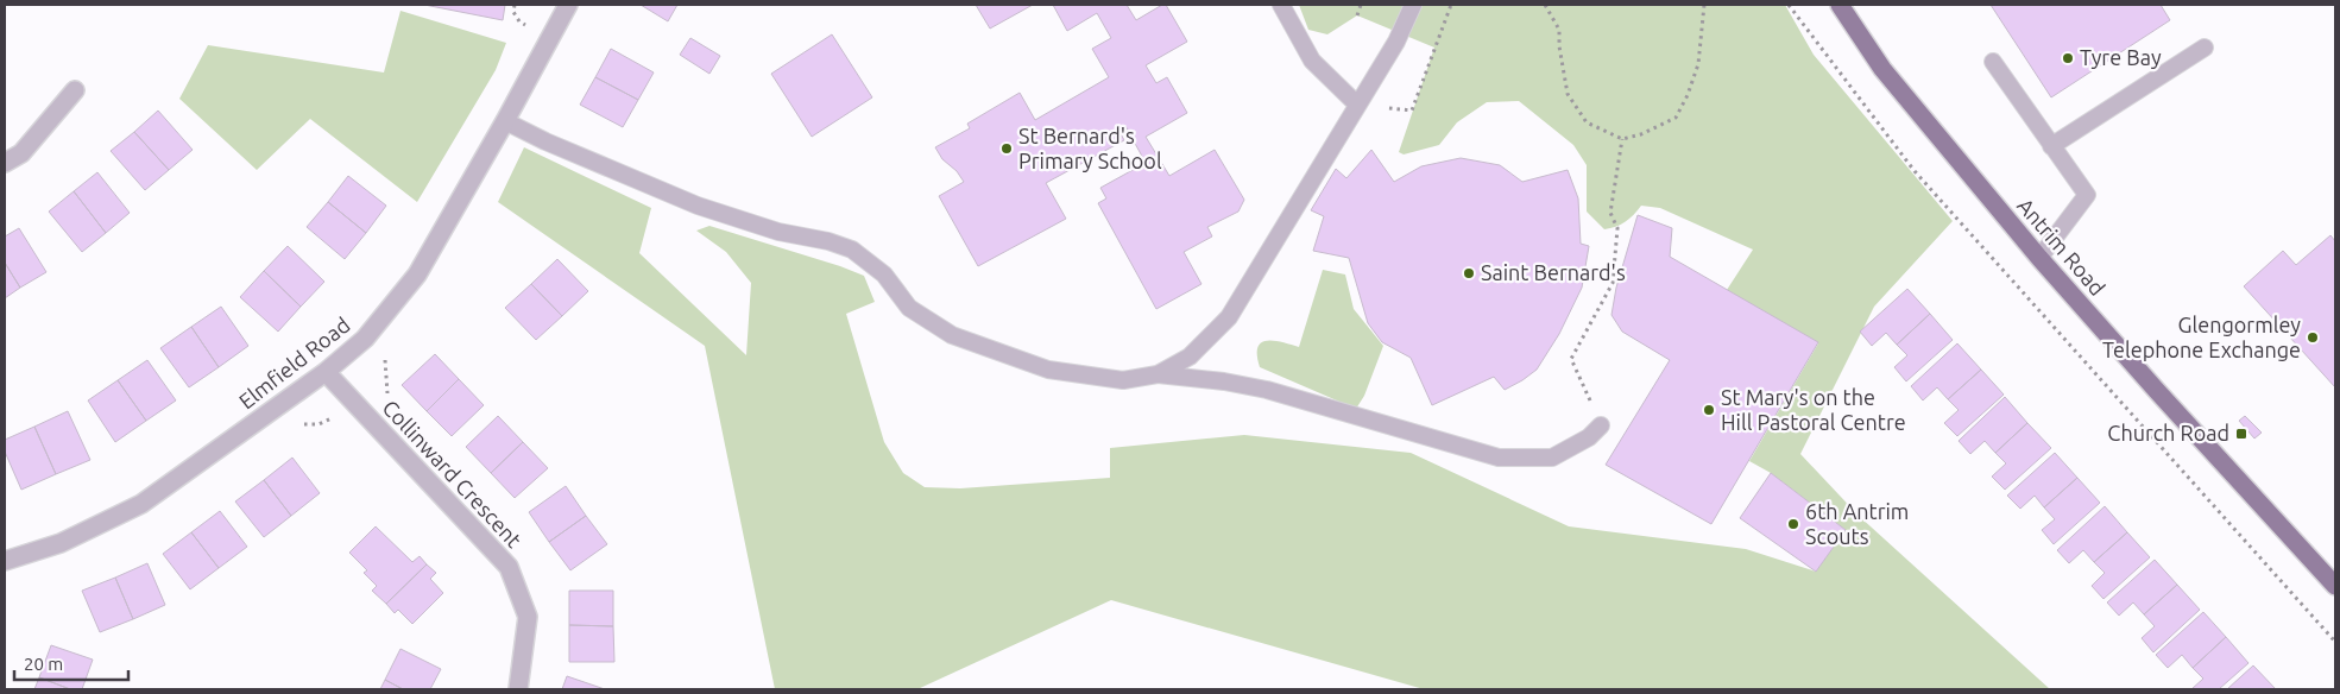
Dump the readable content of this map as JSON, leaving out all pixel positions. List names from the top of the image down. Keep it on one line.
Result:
{"streets":{"main road":["Antrim Road"],"street":["Elmfield Road","Collinward Crescent"]},"crossings":[["Elmfield Road","Collinward Crescent"]],"places":{"other":["Tyre Bay","St Bernard's Primary School","Saint Bernard's","Glengormley Telephone Exchange","St Mary's on the Hill Pastoral Centre","6th Antrim Scouts"],"transit":["Church Road"]},"scale_bar":"20 m"}
